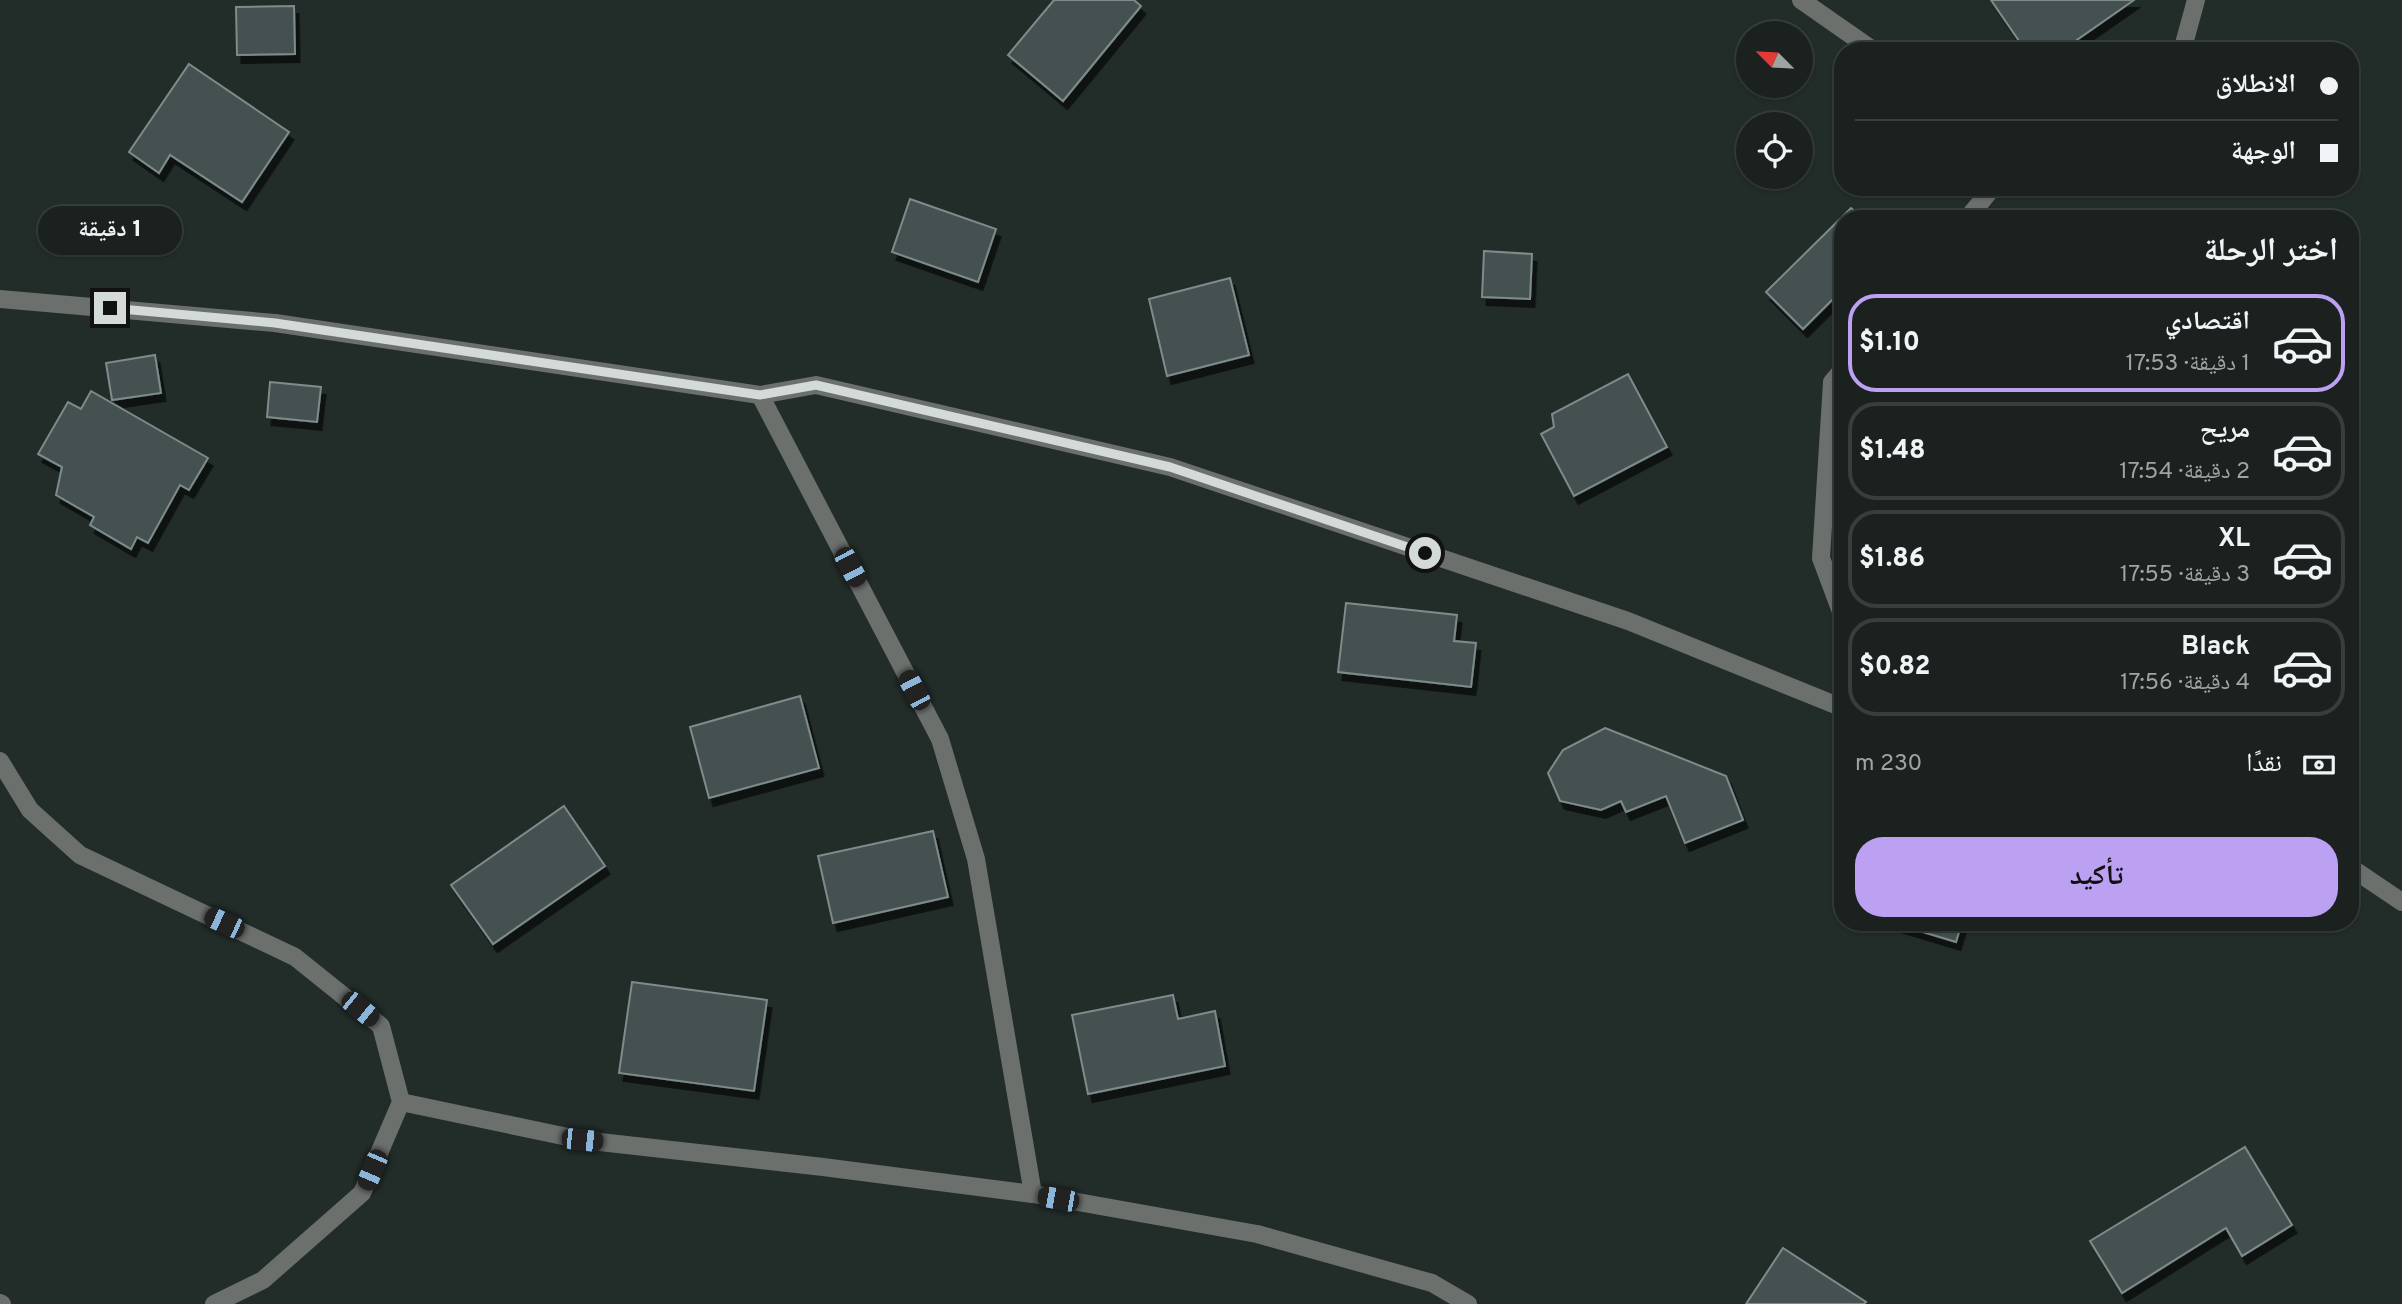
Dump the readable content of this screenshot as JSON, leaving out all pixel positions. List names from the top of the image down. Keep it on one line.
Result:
{"north":"top left","page":{"banner":["الانطلاق","الوجهة"],"bubble":"1 دقيقة","heading":"اختر الرحلة","list":[{"name":"اقتصادي","note":"1 دقيقة · 17:53","value":"$1.10"},{"name":"مريح","note":"2 دقيقة · 17:54","value":"$1.48"},{"name":"XL","note":"3 دقيقة · 17:55","value":"$1.86"},{"name":"Black","note":"4 دقيقة · 17:56","value":"$0.82"}],"pay":["نقدًا","230 m"],"buttons":"تأكيد"}}
